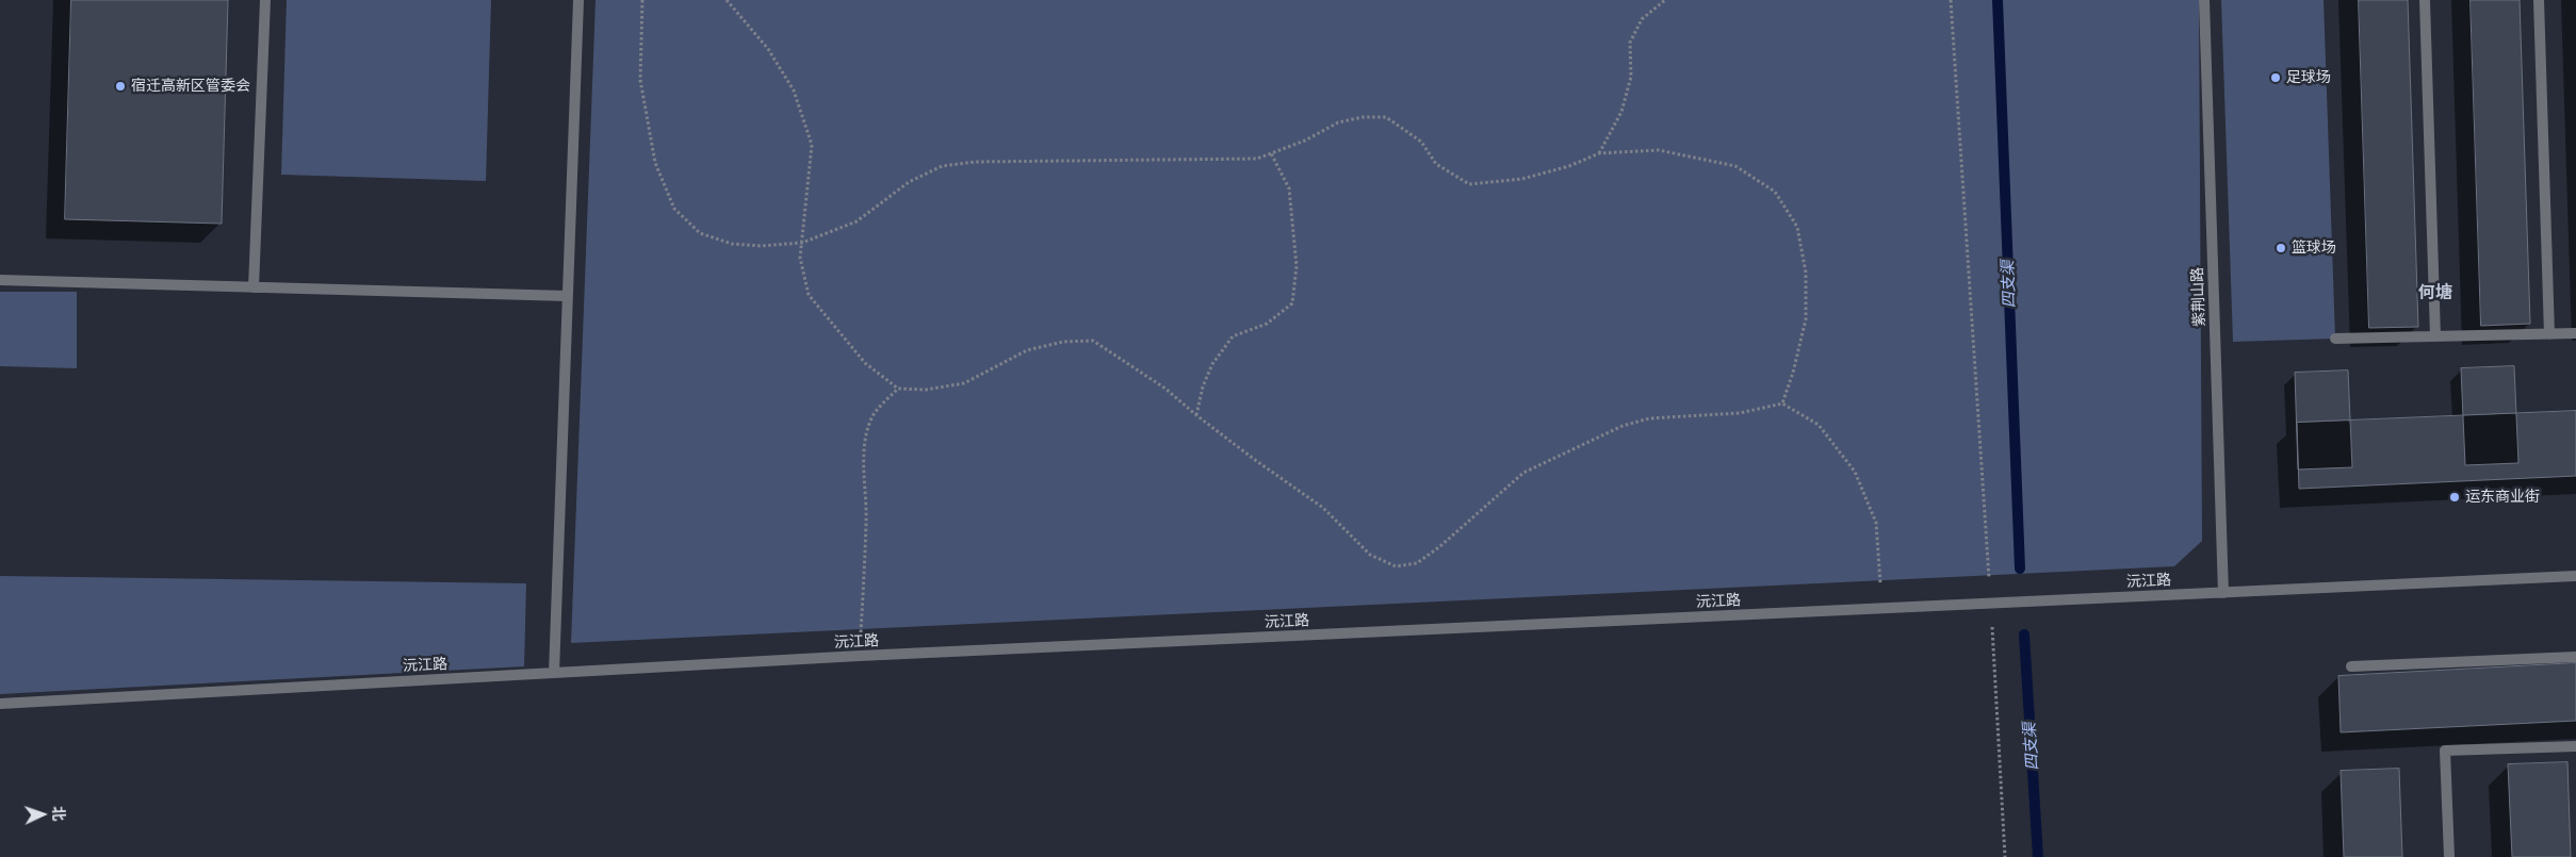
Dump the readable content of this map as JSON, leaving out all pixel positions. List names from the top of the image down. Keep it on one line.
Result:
{"streets":{"street":["紫荆山路","沅江路"]},"crossings":[["紫荆山路","沅江路"]],"districts":["何塘"],"water":["四支渠"],"places":["足球场","宿迁高新区管委会","篮球场","运东商业街"],"north":"right"}
